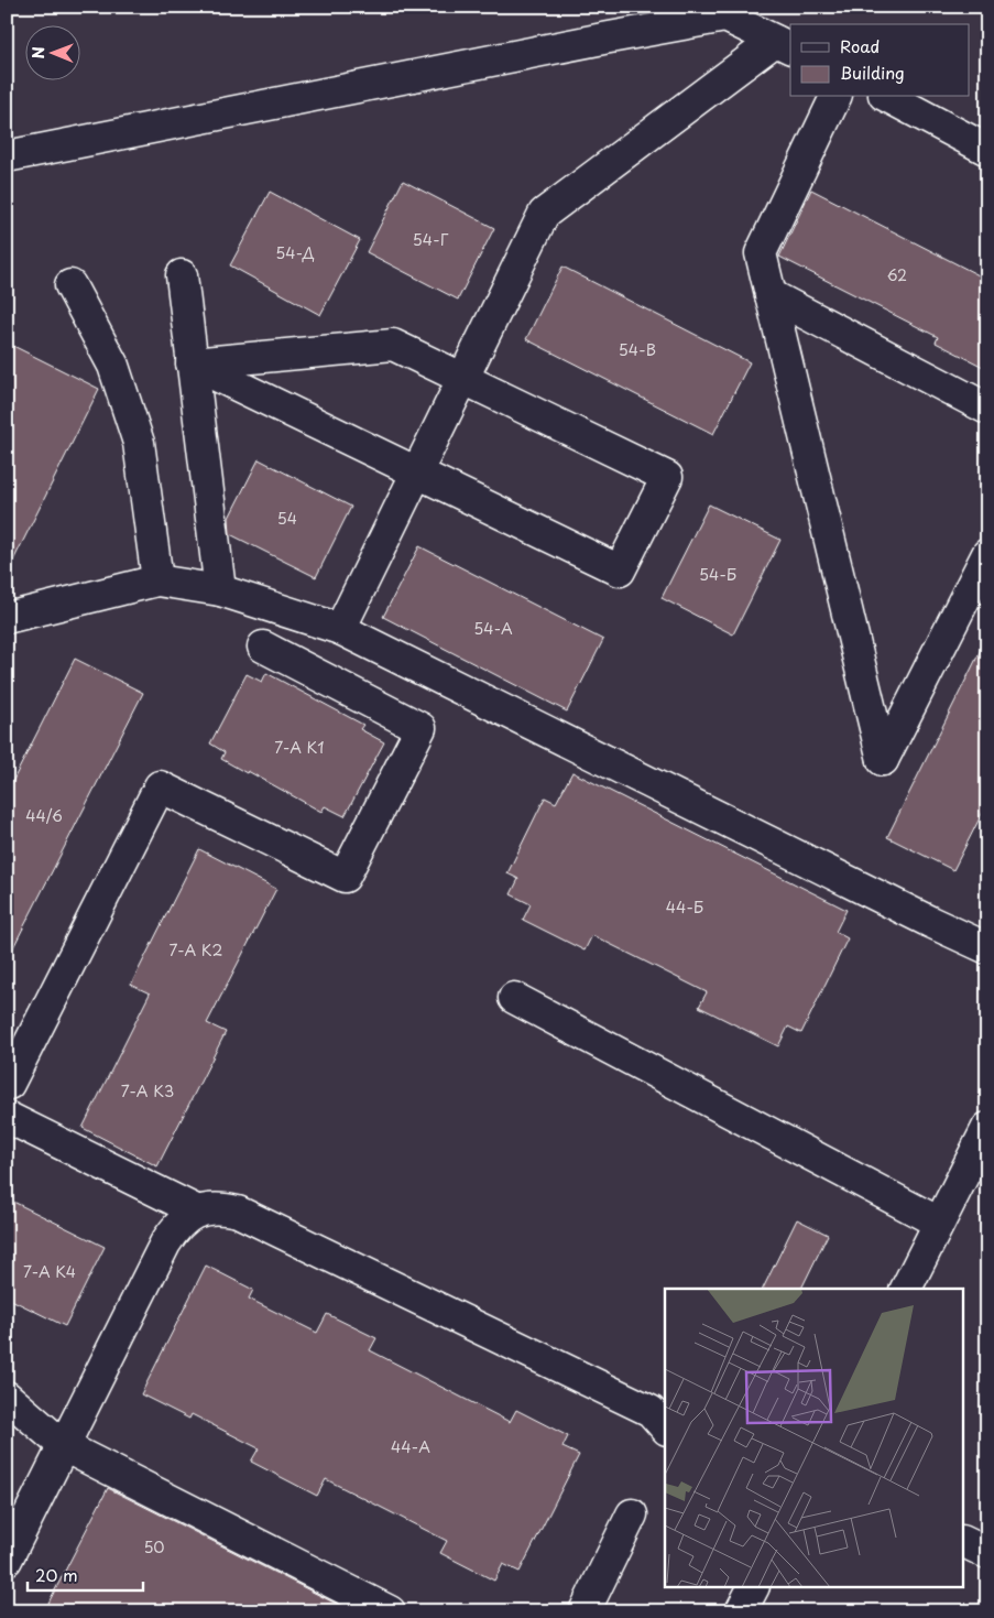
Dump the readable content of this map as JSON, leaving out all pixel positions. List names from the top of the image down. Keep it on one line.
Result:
{"house_numbers":["54-Г","54-Д","62","54-В","54","54-Б","54-А","7-А К1","44/6","44-Б","7-А К2","7-А К3","7-А К4","44-А","50"],"legend":["Road","Building"],"scale_bar":"20 m","north":"left"}
